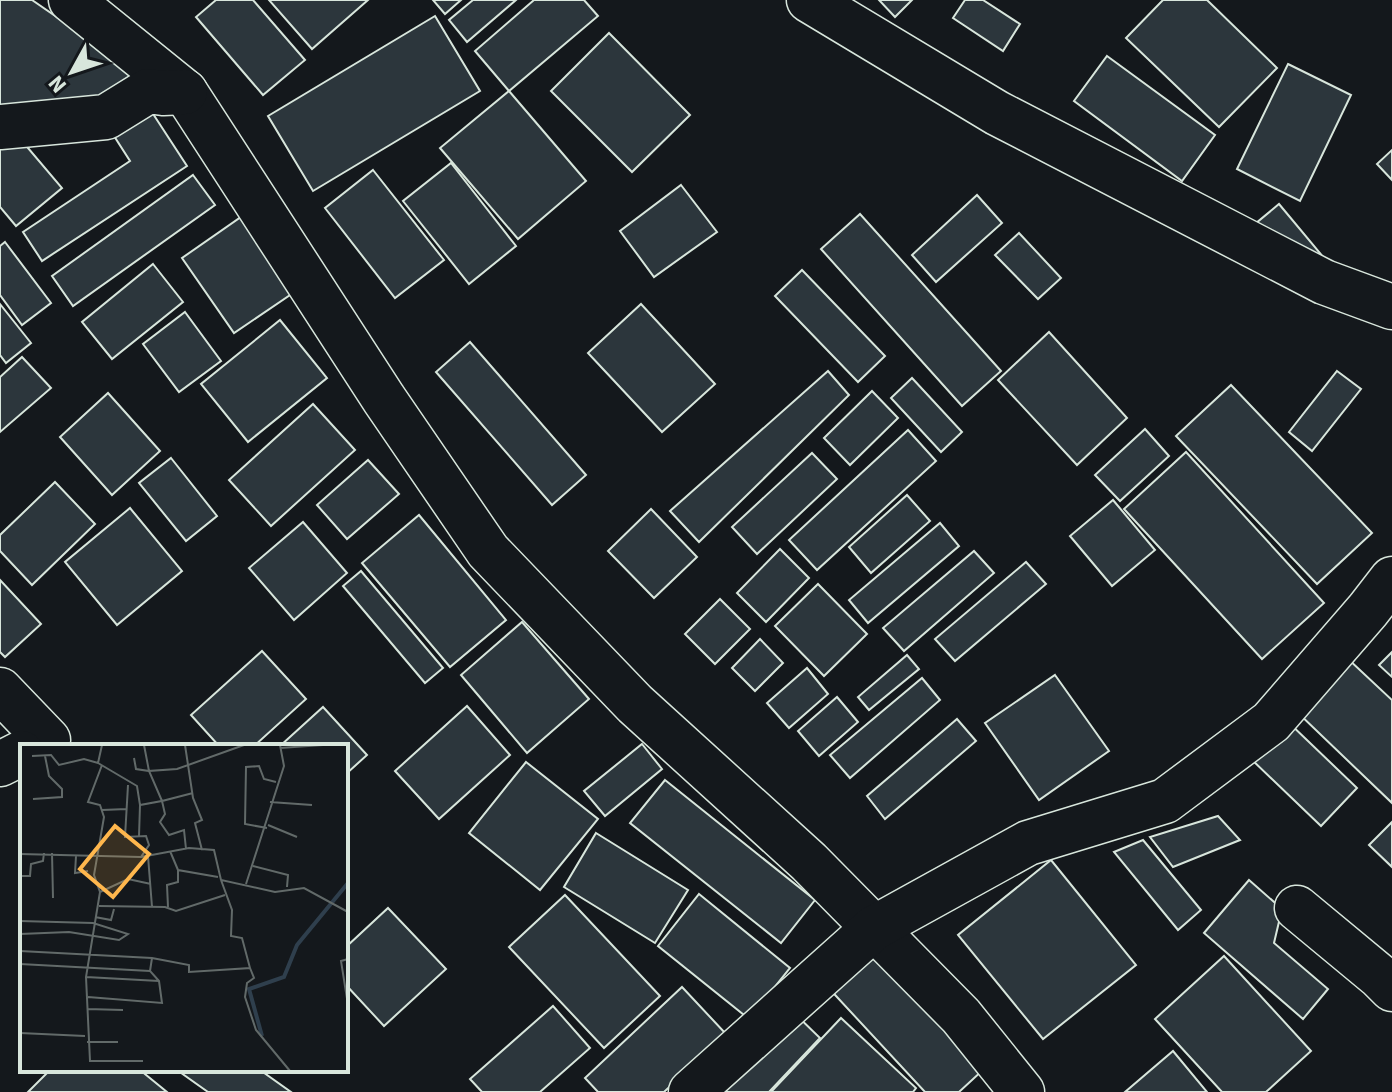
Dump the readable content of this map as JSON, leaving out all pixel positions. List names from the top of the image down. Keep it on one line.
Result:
{"north":"bottom left"}
